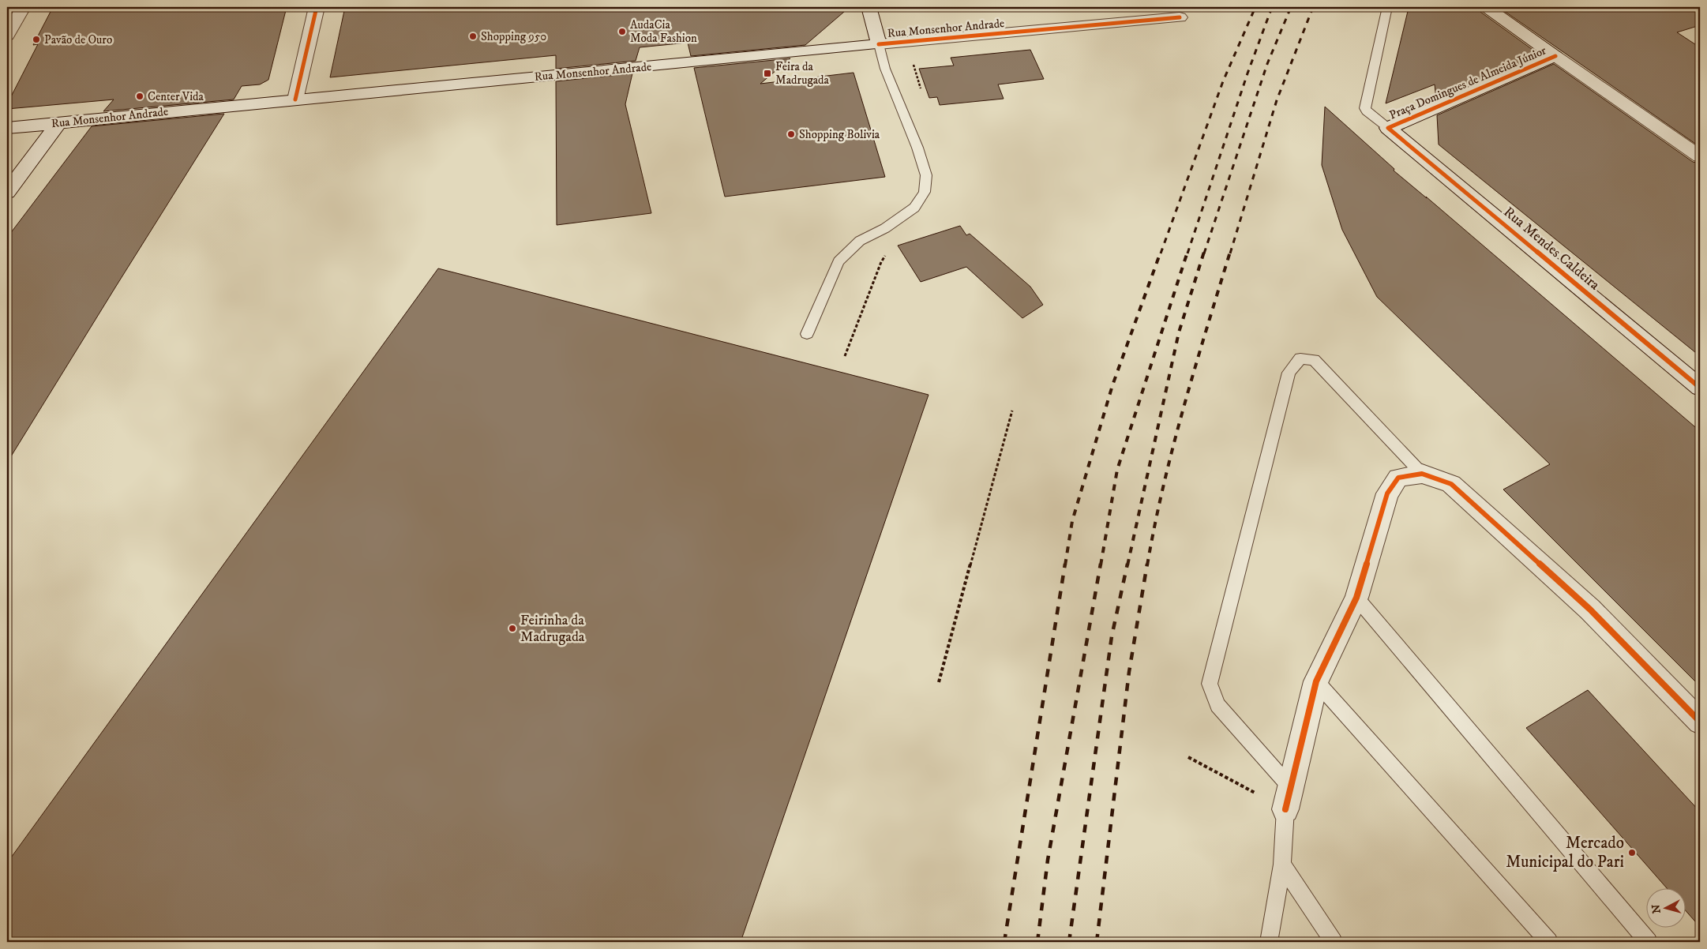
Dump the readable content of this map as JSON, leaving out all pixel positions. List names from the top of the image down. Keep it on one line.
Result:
{"streets":{"street":["Rua Monsenhor Andrade","Praça Domingues de Almeida Júnior","Rua Mendes Caldeira"]},"crossings":[["Praça Domingues de Almeida Júnior","Rua Mendes Caldeira"]],"places":{"other":["AudaCia Moda Fashion","Shopping 950","Pavão de Ouro","Center Vida","Shopping Bolivia","Feirinha da Madrugada","Mercado Municipal do Pari"],"transit":["Feira da Madrugada"]},"north":"left"}
